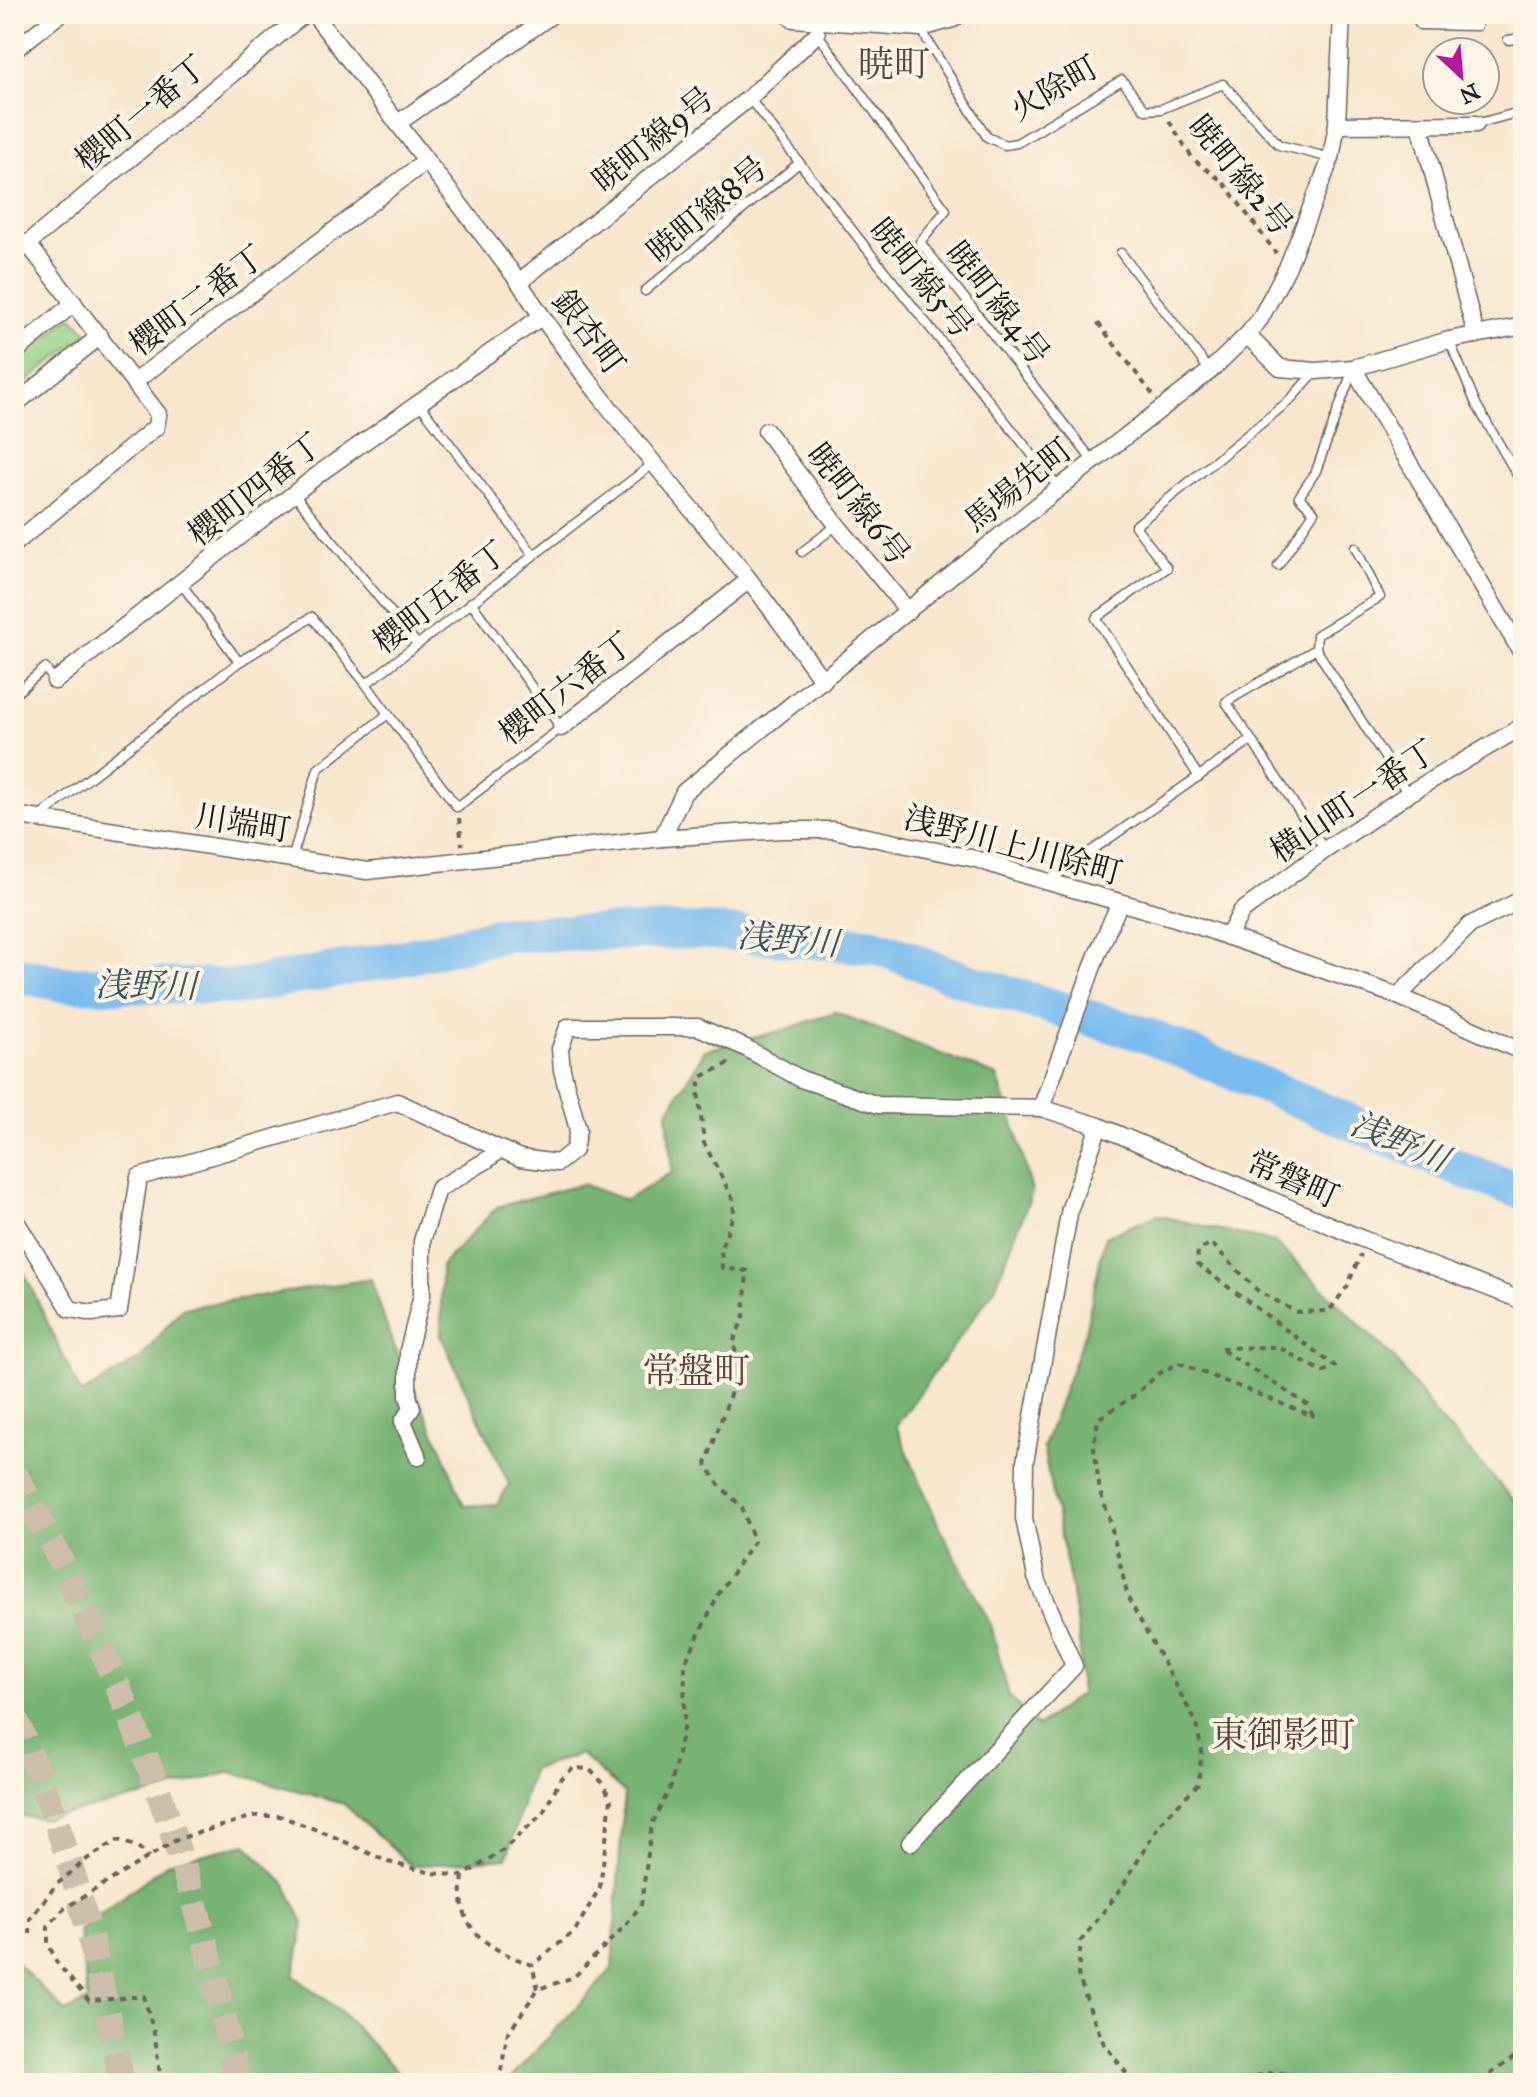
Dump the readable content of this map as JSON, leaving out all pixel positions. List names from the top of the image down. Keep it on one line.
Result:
{"streets":{"street":["櫻町一番丁","暁町線9号","櫻町二番丁","銀杏町","馬場先町","櫻町四番丁","暁町線6号","櫻町六番丁","横山町一番丁","川端町","浅野川上川除町","常磐町"],"lane":["火除町","暁町線8号","暁町線5号","暁町線4号","櫻町五番丁"],"path":["暁町線2号"]},"crossings":[["火除町","暁町線2号"],["暁町線9号","暁町線5号"],["暁町線9号","暁町線4号"],["暁町線9号","銀杏町"],["暁町線2号","馬場先町"],["暁町線8号","暁町線5号"],["暁町線5号","馬場先町"],["櫻町二番丁","銀杏町"],["暁町線4号","馬場先町"],["銀杏町","馬場先町"],["銀杏町","櫻町四番丁"],["銀杏町","櫻町五番丁"],["銀杏町","櫻町六番丁"],["馬場先町","暁町線6号"],["馬場先町","浅野川上川除町"],["櫻町五番丁","川端町"],["横山町一番丁","浅野川上川除町"],["川端町","浅野川上川除町"]],"districts":["暁町","常盤町","東御影町"],"water":["浅野川"],"north":"bottom right"}
